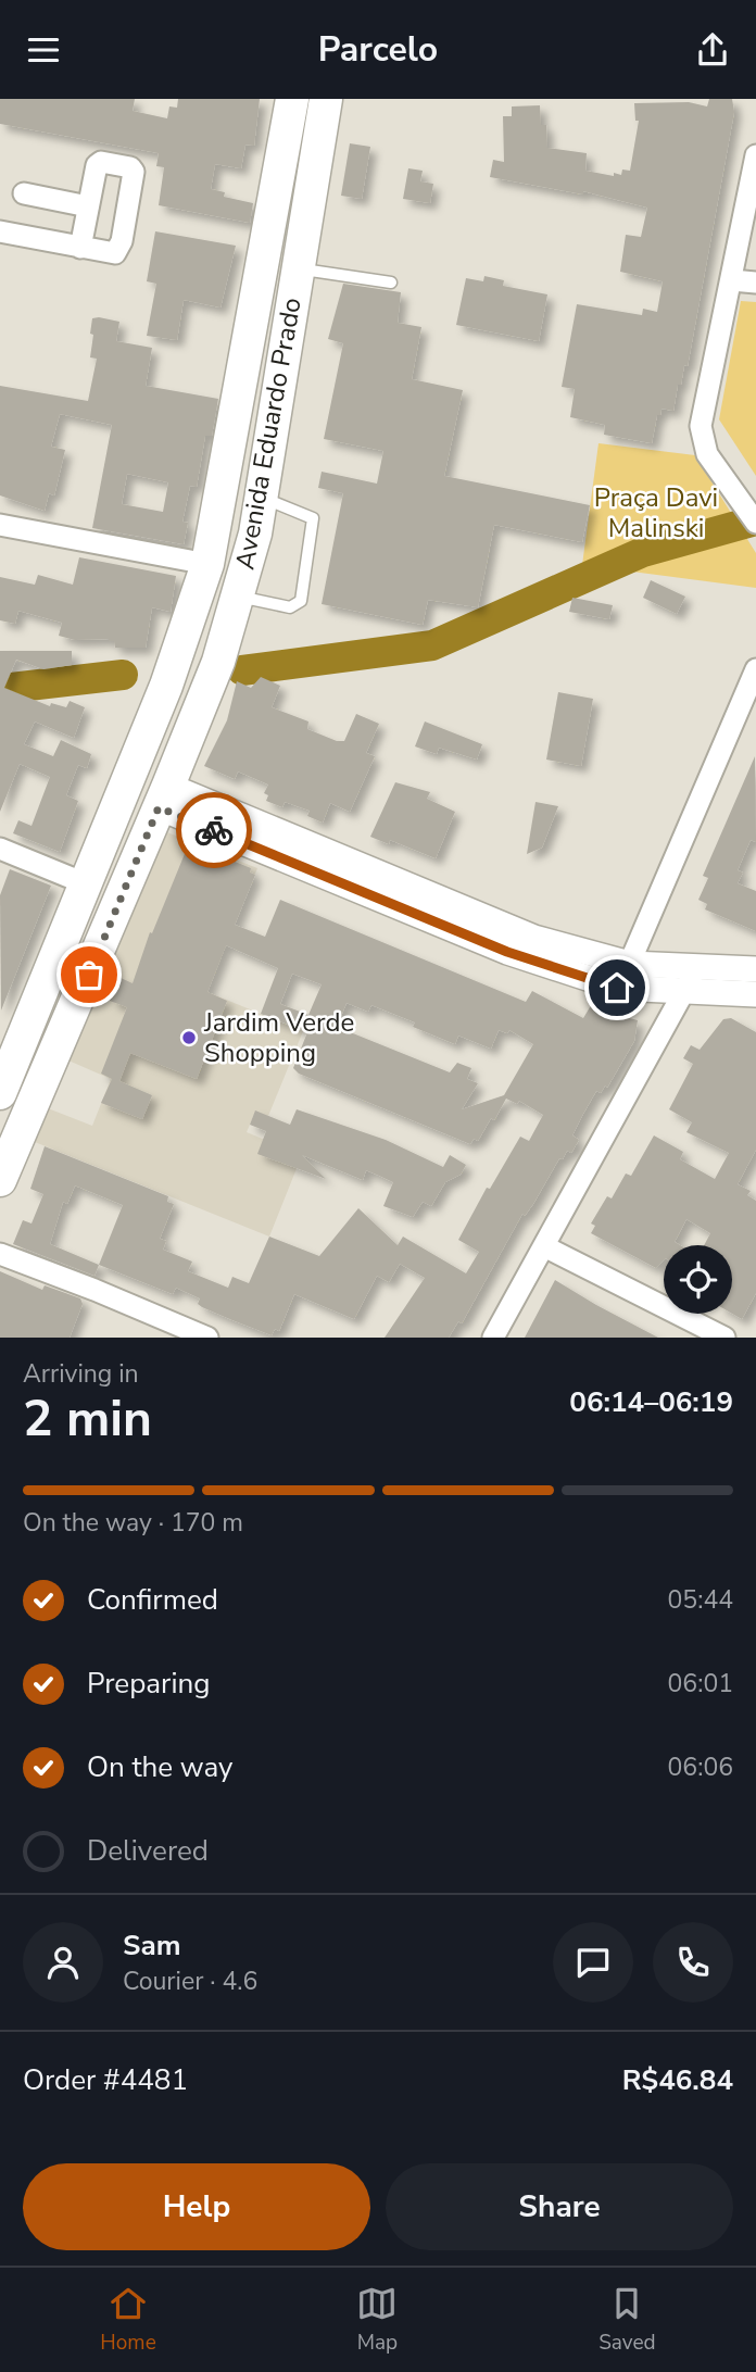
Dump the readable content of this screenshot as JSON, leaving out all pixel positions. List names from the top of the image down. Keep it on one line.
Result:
{"streets":{"main road":["Avenida Eduardo Prado"]},"parks":["Praça Davi Malinski"],"places":["Jardim Verde Shopping"],"page":{"header":"Parcelo","heading":["2 min","Arriving in","06:14–06:19"],"panel":["Sam","Courier · 4.6","Order #4481","R$46.84"],"bar":"On the way · 170 m","list":[["Confirmed","05:44"],["Preparing","06:01"],["On the way","06:06"],"Delivered"],"buttons":["Help","Share"],"tabs":["Home","Map","Saved"]}}
